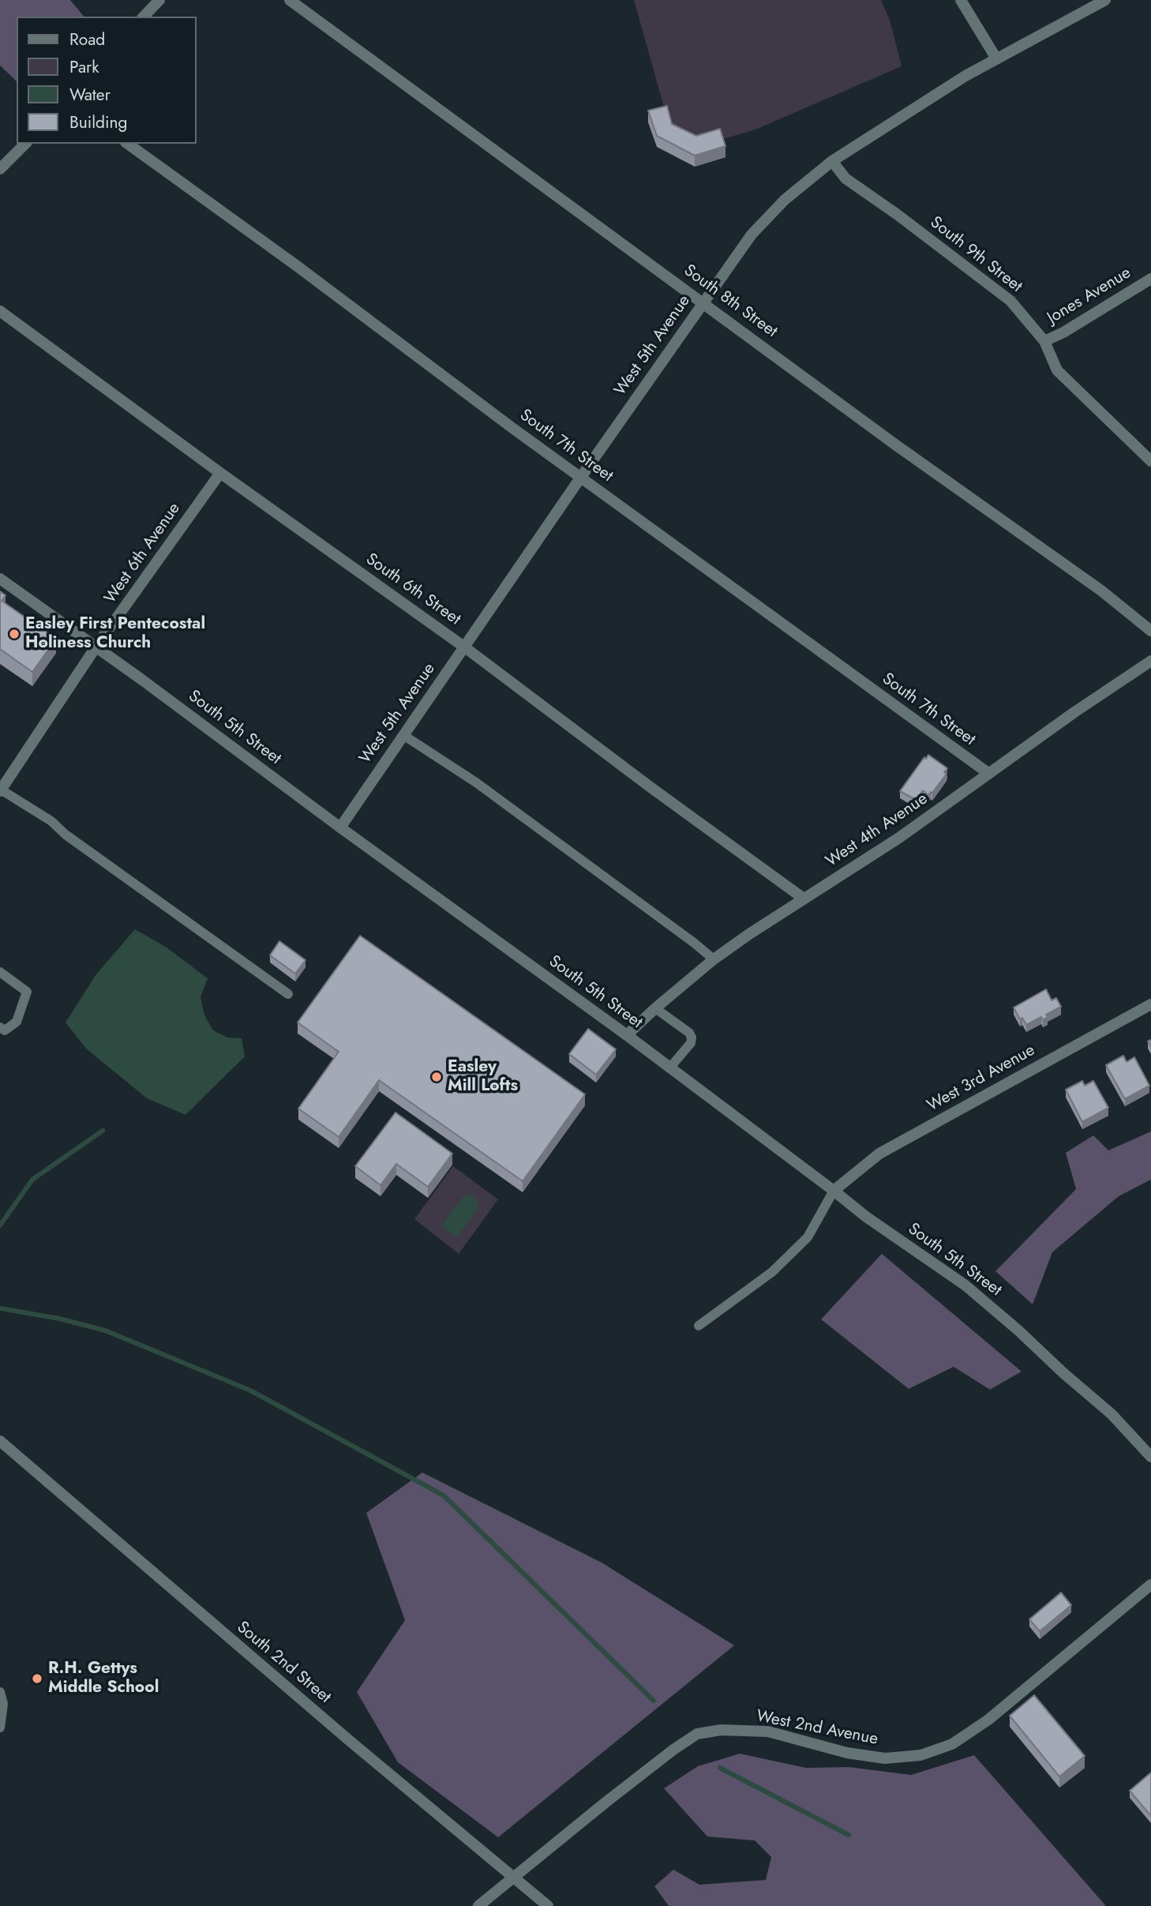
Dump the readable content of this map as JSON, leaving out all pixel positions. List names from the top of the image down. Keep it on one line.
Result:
{"streets":{"street":["South 9th Street","Jones Avenue","South 8th Street","West 5th Avenue","South 7th Street","West 6th Avenue","South 6th Street","South 5th Street","West 4th Avenue","West 3rd Avenue","South 2nd Street","West 2nd Avenue"]},"crossings":[["South 9th Street","Jones Avenue"],["South 9th Street","West 5th Avenue"],["South 8th Street","West 5th Avenue"],["West 5th Avenue","South 7th Street"],["West 5th Avenue","South 6th Street"],["West 5th Avenue","South 5th Street"],["South 7th Street","West 4th Avenue"],["West 6th Avenue","South 6th Street"],["West 6th Avenue","South 5th Street"],["South 6th Street","West 4th Avenue"],["South 5th Street","West 4th Avenue"],["South 5th Street","West 3rd Avenue"],["South 2nd Street","West 2nd Avenue"]],"places":["Easley First Pentecostal Holiness Church","Easley Mill Lofts","R.H. Gettys Middle School"],"legend":["Road","Park","Water","Building"]}
